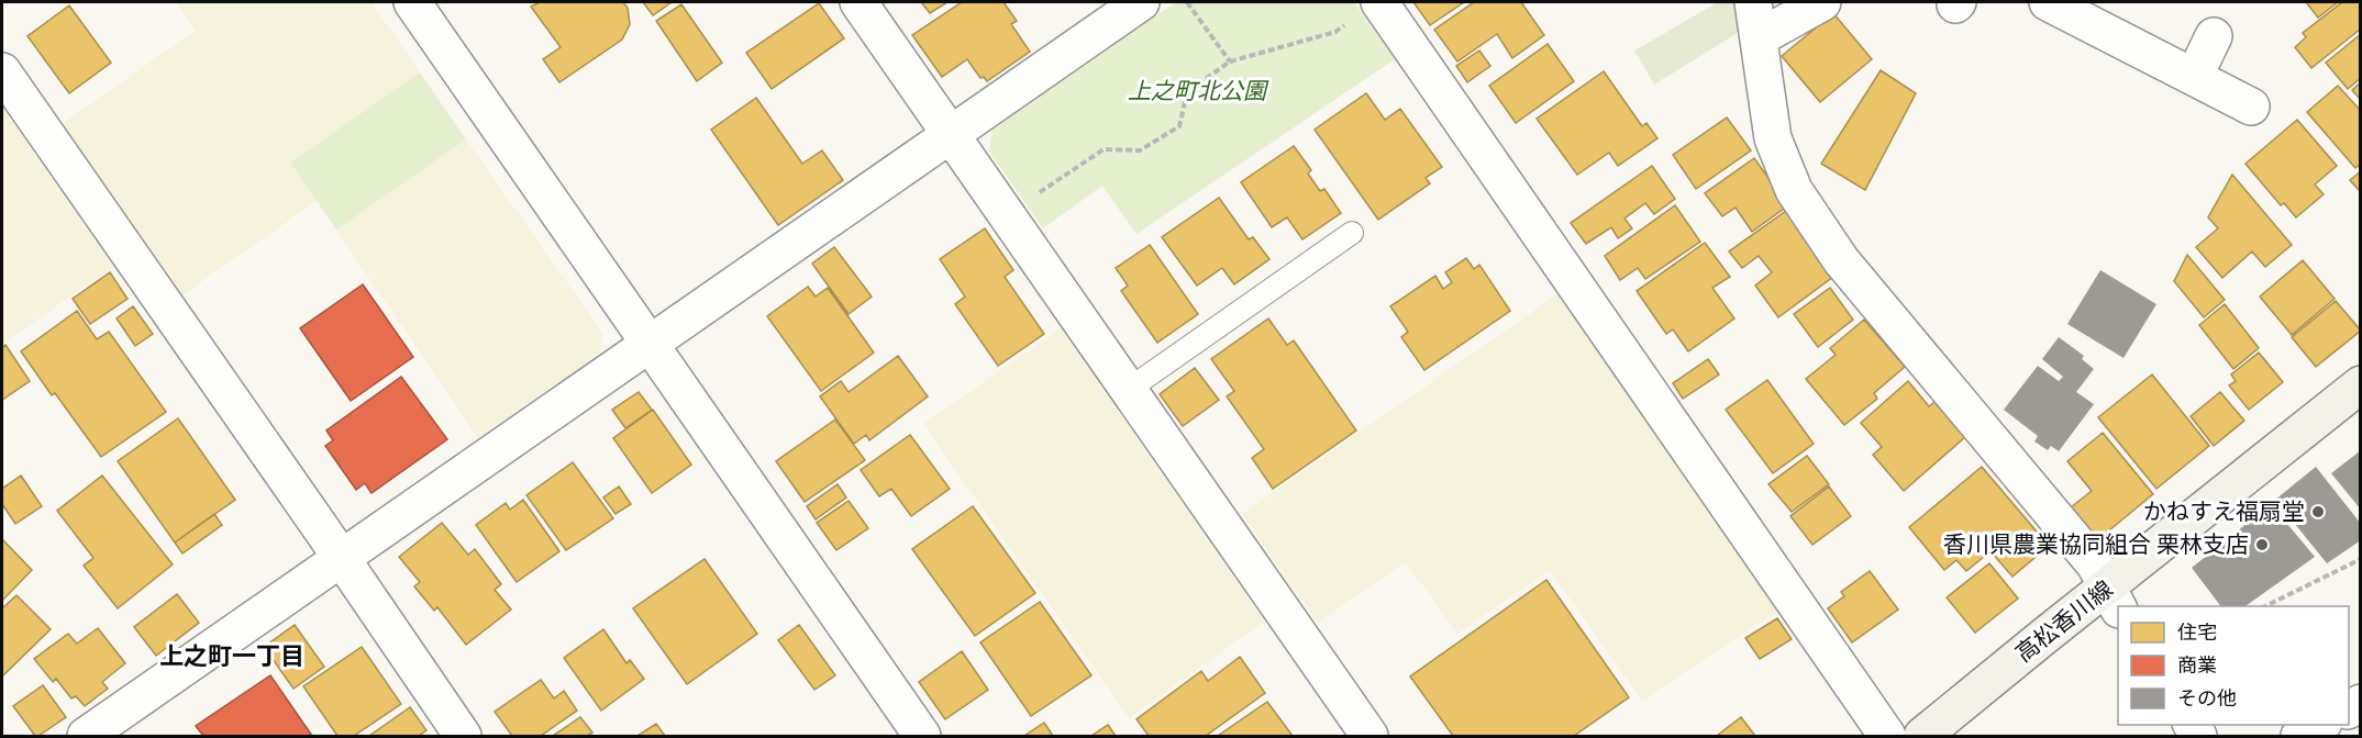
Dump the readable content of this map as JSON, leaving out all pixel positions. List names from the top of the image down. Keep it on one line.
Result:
{"streets":{"main road":["高松香川線"]},"districts":["上之町一丁目"],"parks":["上之町北公園"],"places":["かねすえ福扇堂","香川県農業協同組合 栗林支店"],"legend":["住宅","商業","その他"]}
